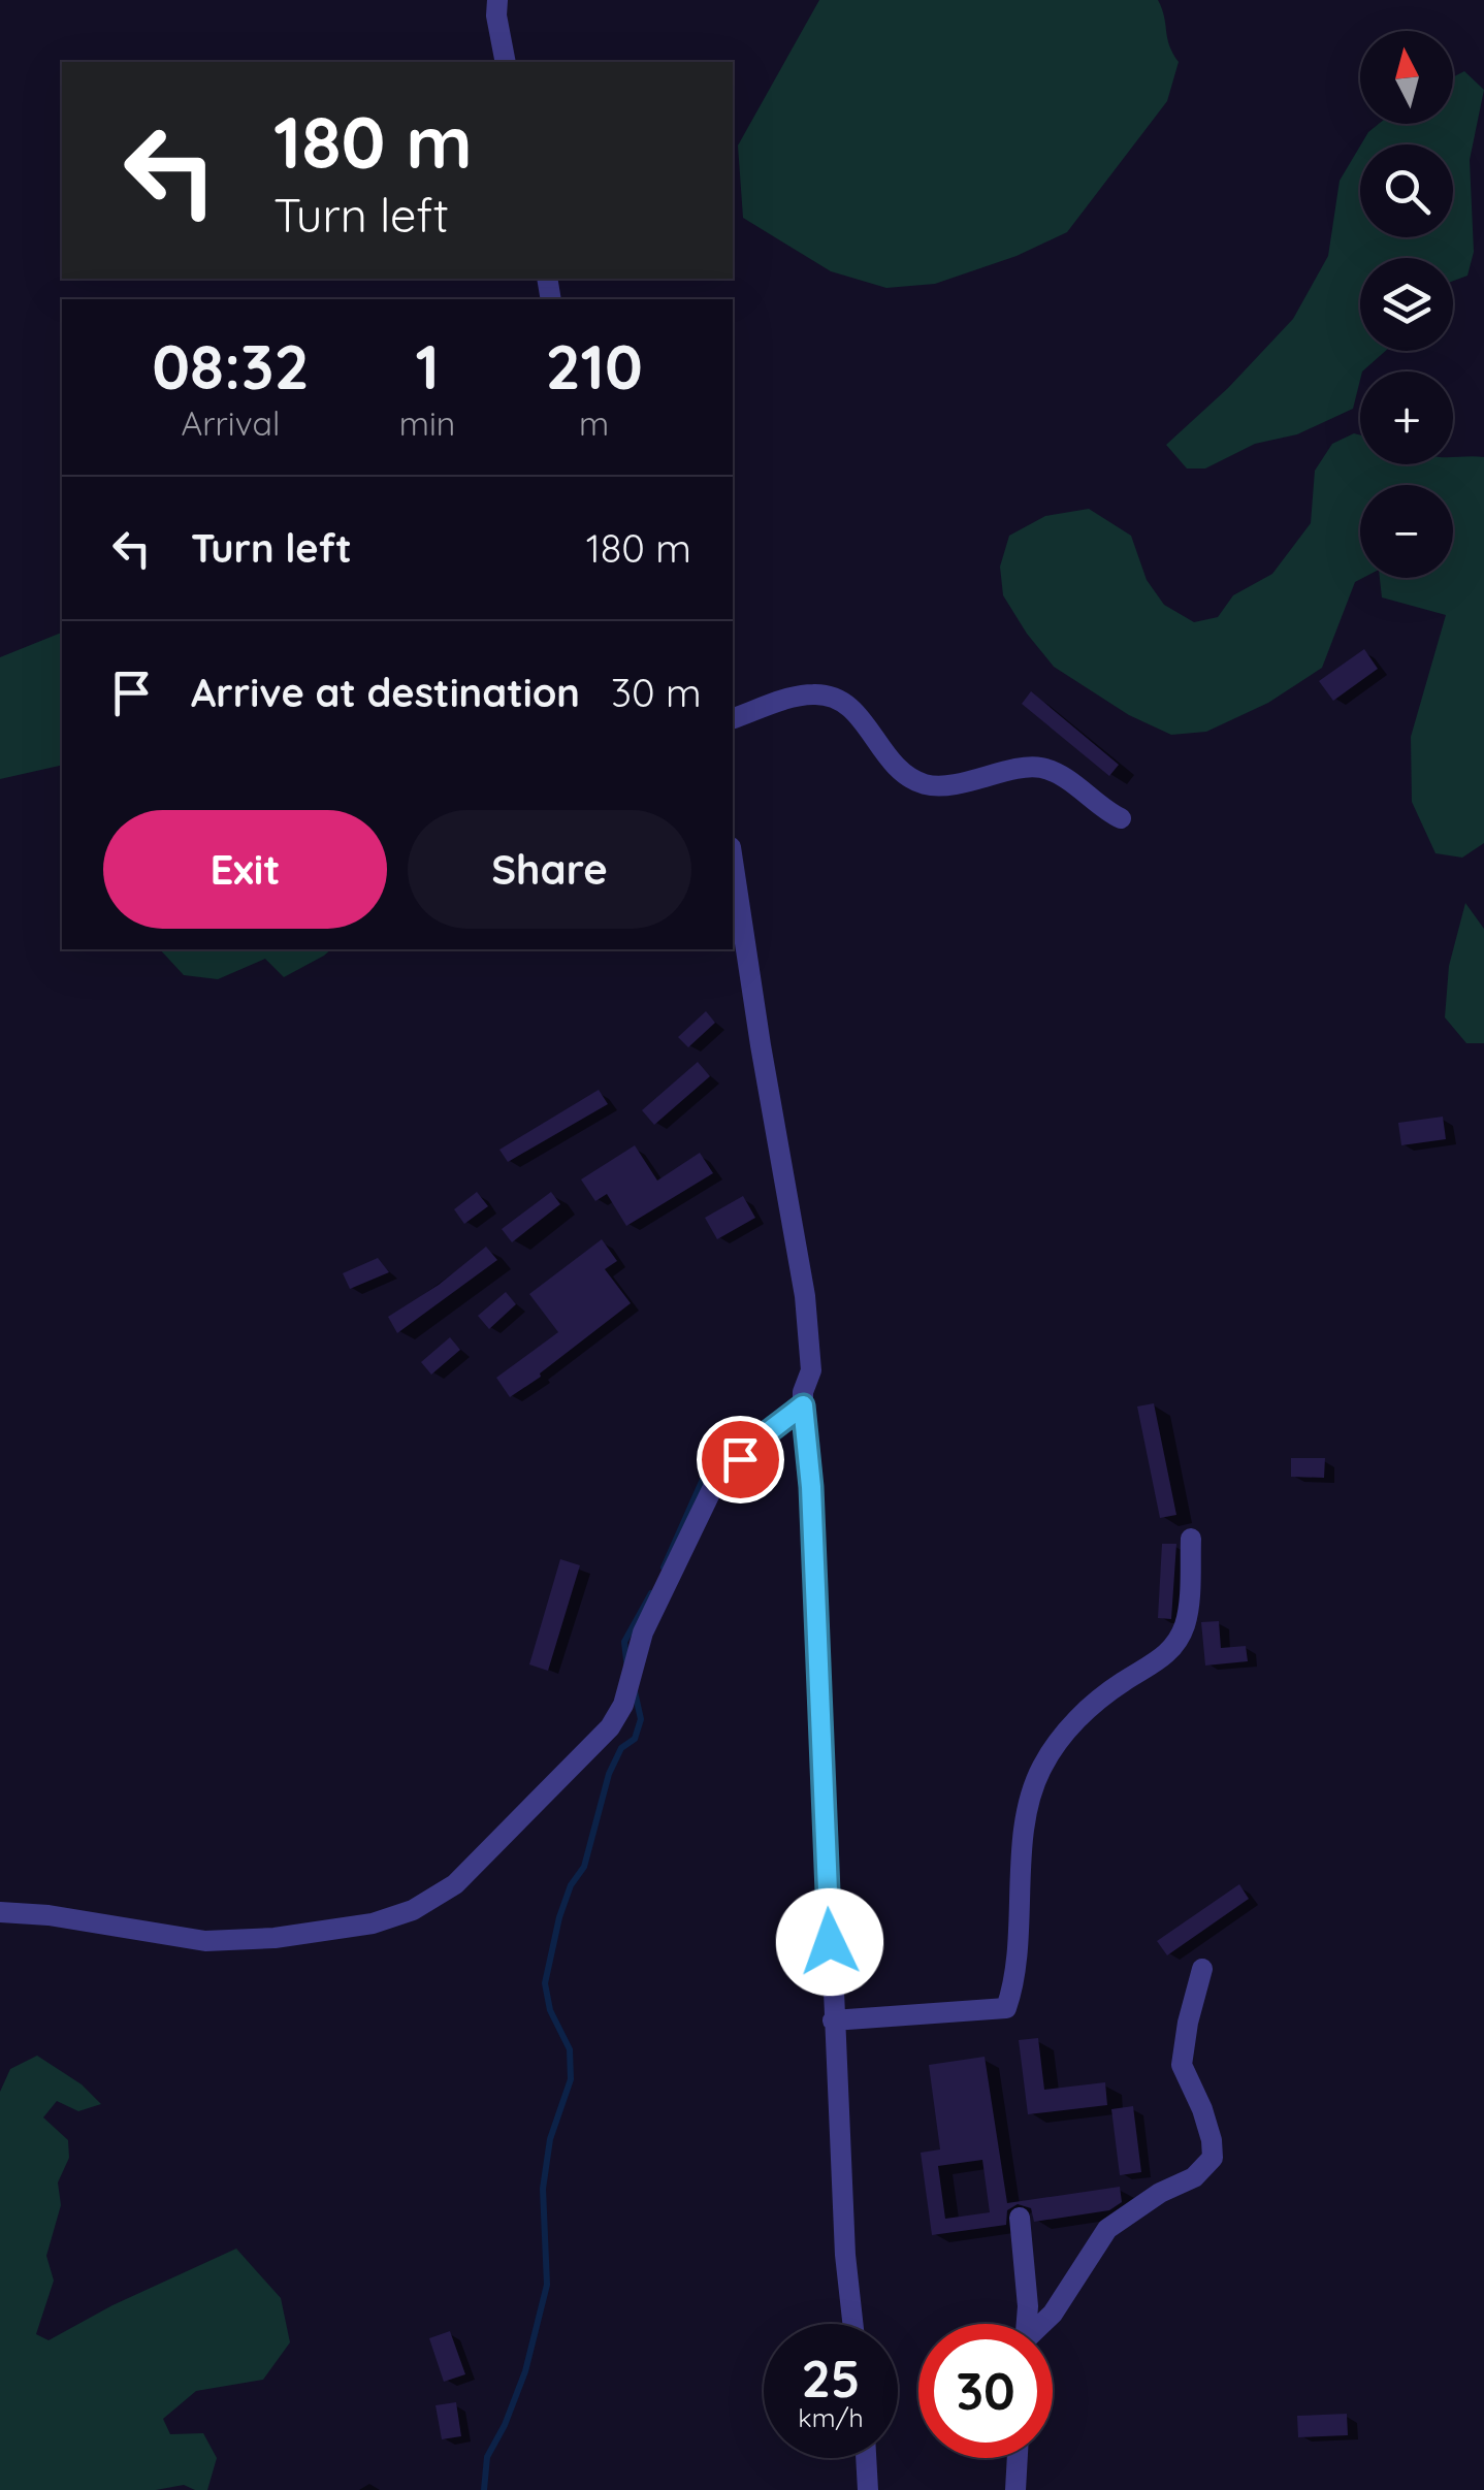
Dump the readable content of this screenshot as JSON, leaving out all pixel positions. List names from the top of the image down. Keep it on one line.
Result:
{"north":"top","page":{"map_buttons":["+","−"],"turn":["180 m","Turn left"],"eta":["08:32","Arrival","1","min","210","m"],"list":[{"name":"Turn left","value":"180 m"},{"name":"Arrive at destination","value":"30 m"}],"buttons":["Exit","Share"],"speed":"25 km/h","limit":"30"}}
